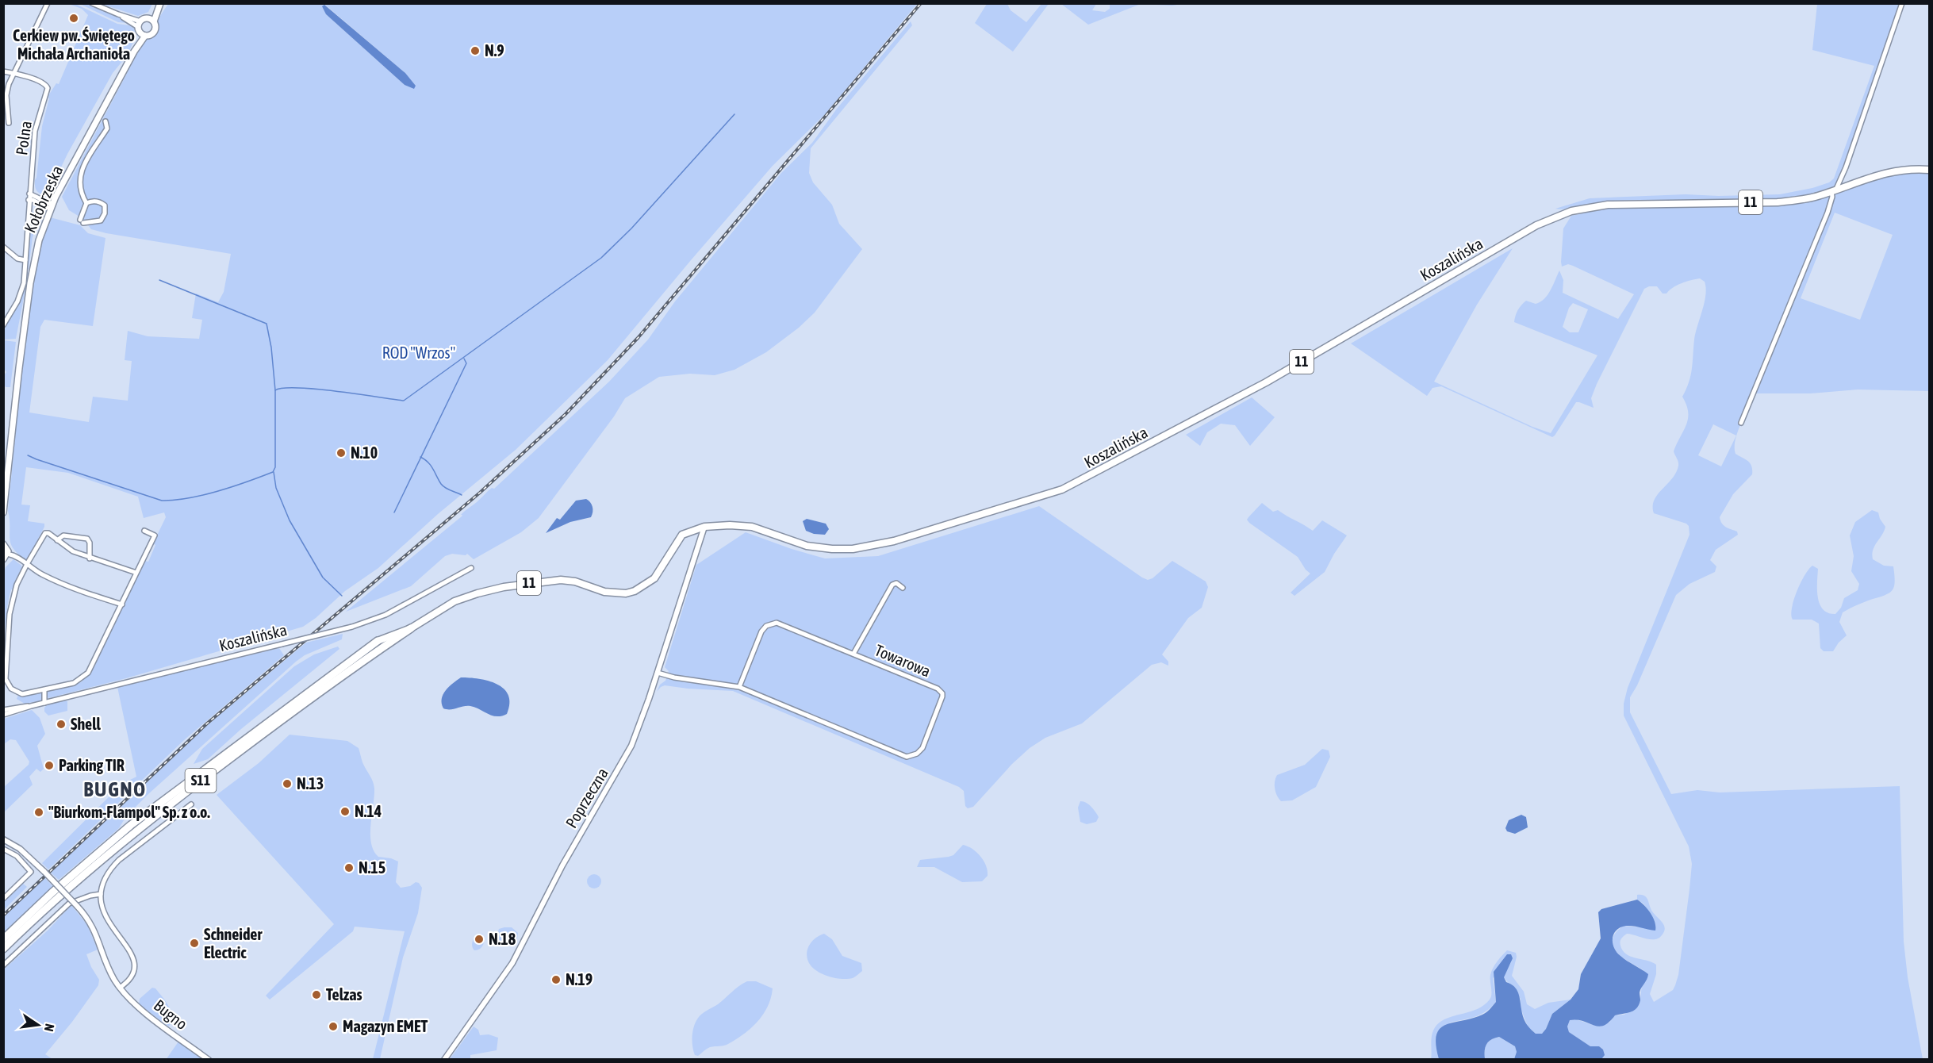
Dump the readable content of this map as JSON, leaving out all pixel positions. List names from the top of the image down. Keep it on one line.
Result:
{"streets":{"highway":["11","Koszalińska","S11"],"main road":["Kołobrzeska"],"street":["Polna","Towarowa","Poprzeczna","Bugno"]},"crossings":[["11","Koszalińska"],["11","S11"],["11","Poprzeczna"],["Koszalińska","Poprzeczna"]],"districts":["BUGNO"],"parks":["ROD \"Wrzos\""],"places":["Cerkiew pw. Świętego Michała Archanioła","N.9","N.10","Shell","Parking TIR","N.13","N.14","\"Biurkom-Flampol\" Sp. z o.o.","N.15","N.18","Schneider Electric","N.19","Telzas","Magazyn EMET"],"north":"right"}
